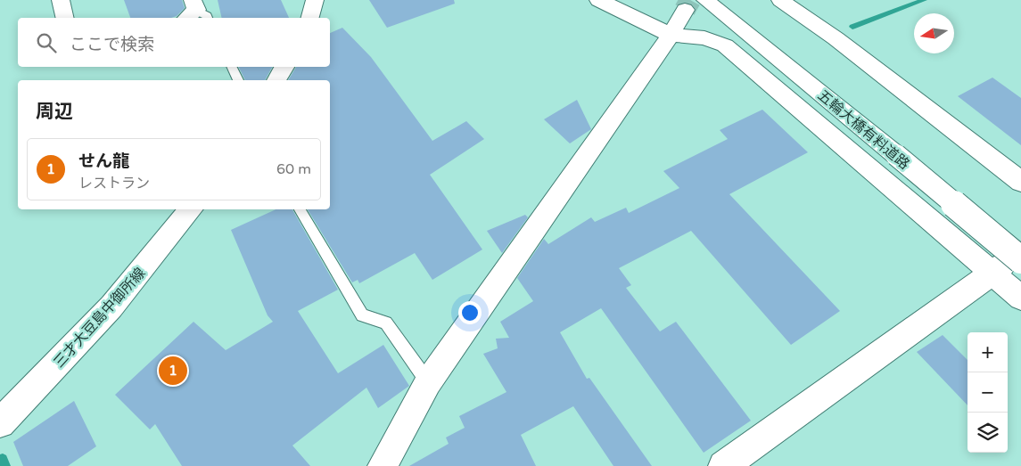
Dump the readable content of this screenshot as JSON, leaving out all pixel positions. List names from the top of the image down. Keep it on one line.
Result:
{"streets":{"street":["五輪大橋有料道路","三才大豆島中御所線"]},"north":"left","page":{"search":"ここで検索","heading":"周辺","list":[{"mark":"1","name":"せん龍","note":"レストラン","value":"60 m"}],"map_buttons":["+","−"],"pins":"1"}}
